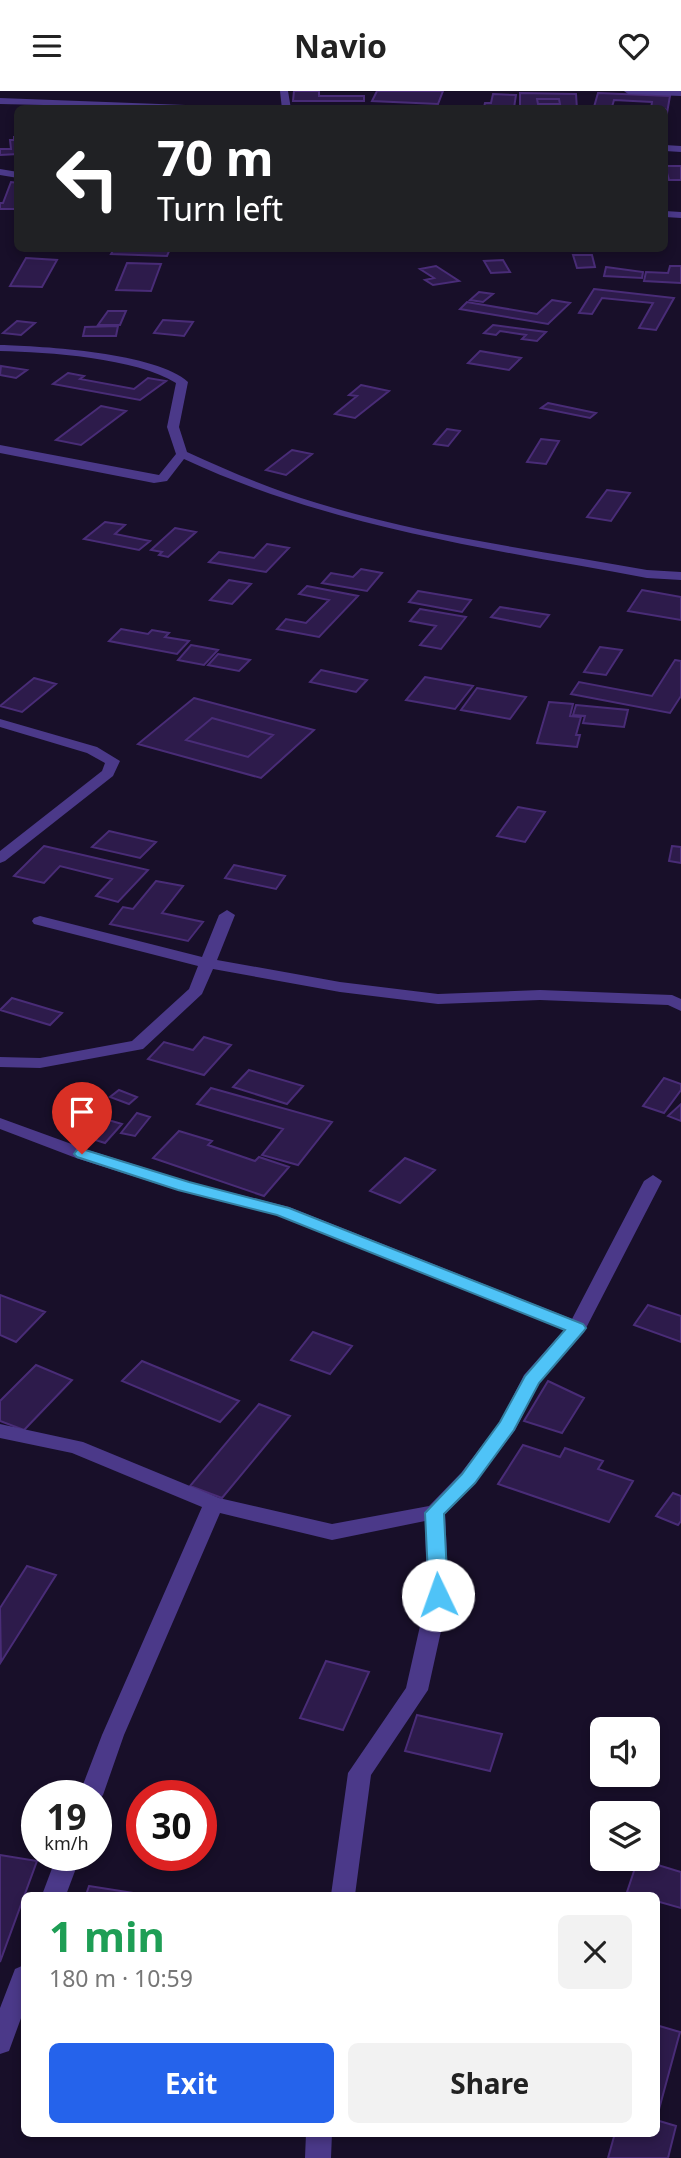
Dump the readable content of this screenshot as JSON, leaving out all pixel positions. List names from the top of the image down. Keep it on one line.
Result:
{"page":{"header":"Navio","turn":["70 m","Turn left"],"speed":"19 km/h","limit":"30","heading":["1 min","180 m · 10:59"],"buttons":["Exit","Share"]}}
